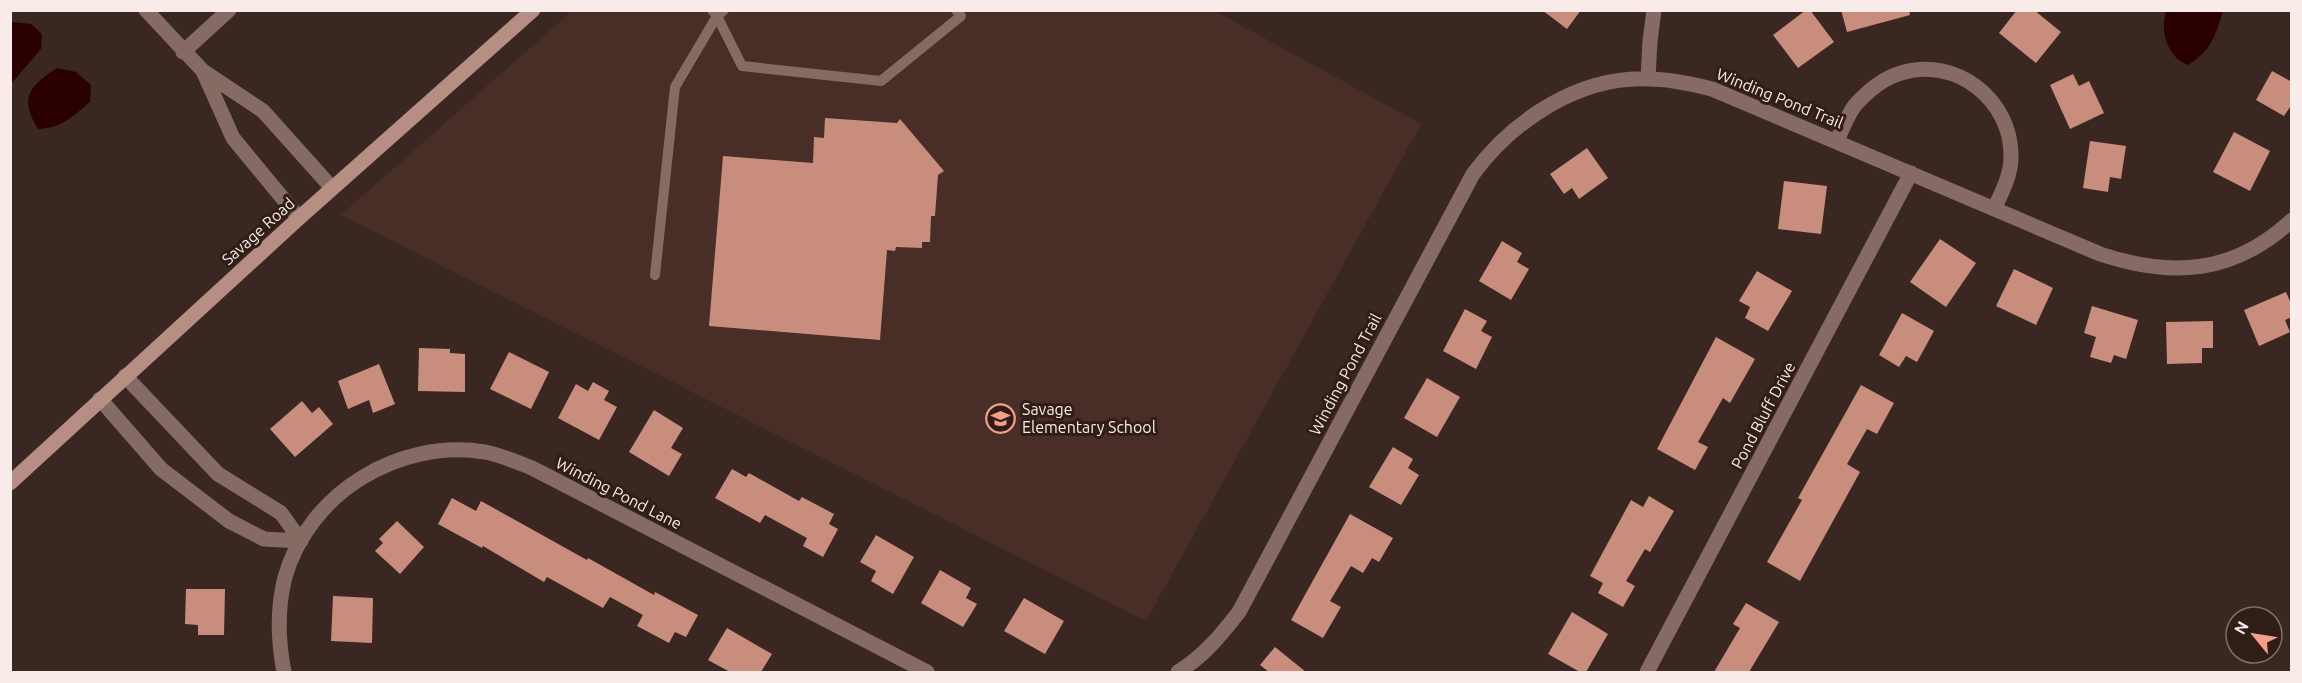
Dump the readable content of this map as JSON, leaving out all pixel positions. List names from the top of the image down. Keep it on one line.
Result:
{"streets":{"street":["Winding Pond Trail","Savage Road","Pond Bluff Drive","Winding Pond Lane"]},"crossings":[["Winding Pond Trail","Pond Bluff Drive"]],"places":{"school or university":["Savage Elementary School"]},"north":"top left"}
